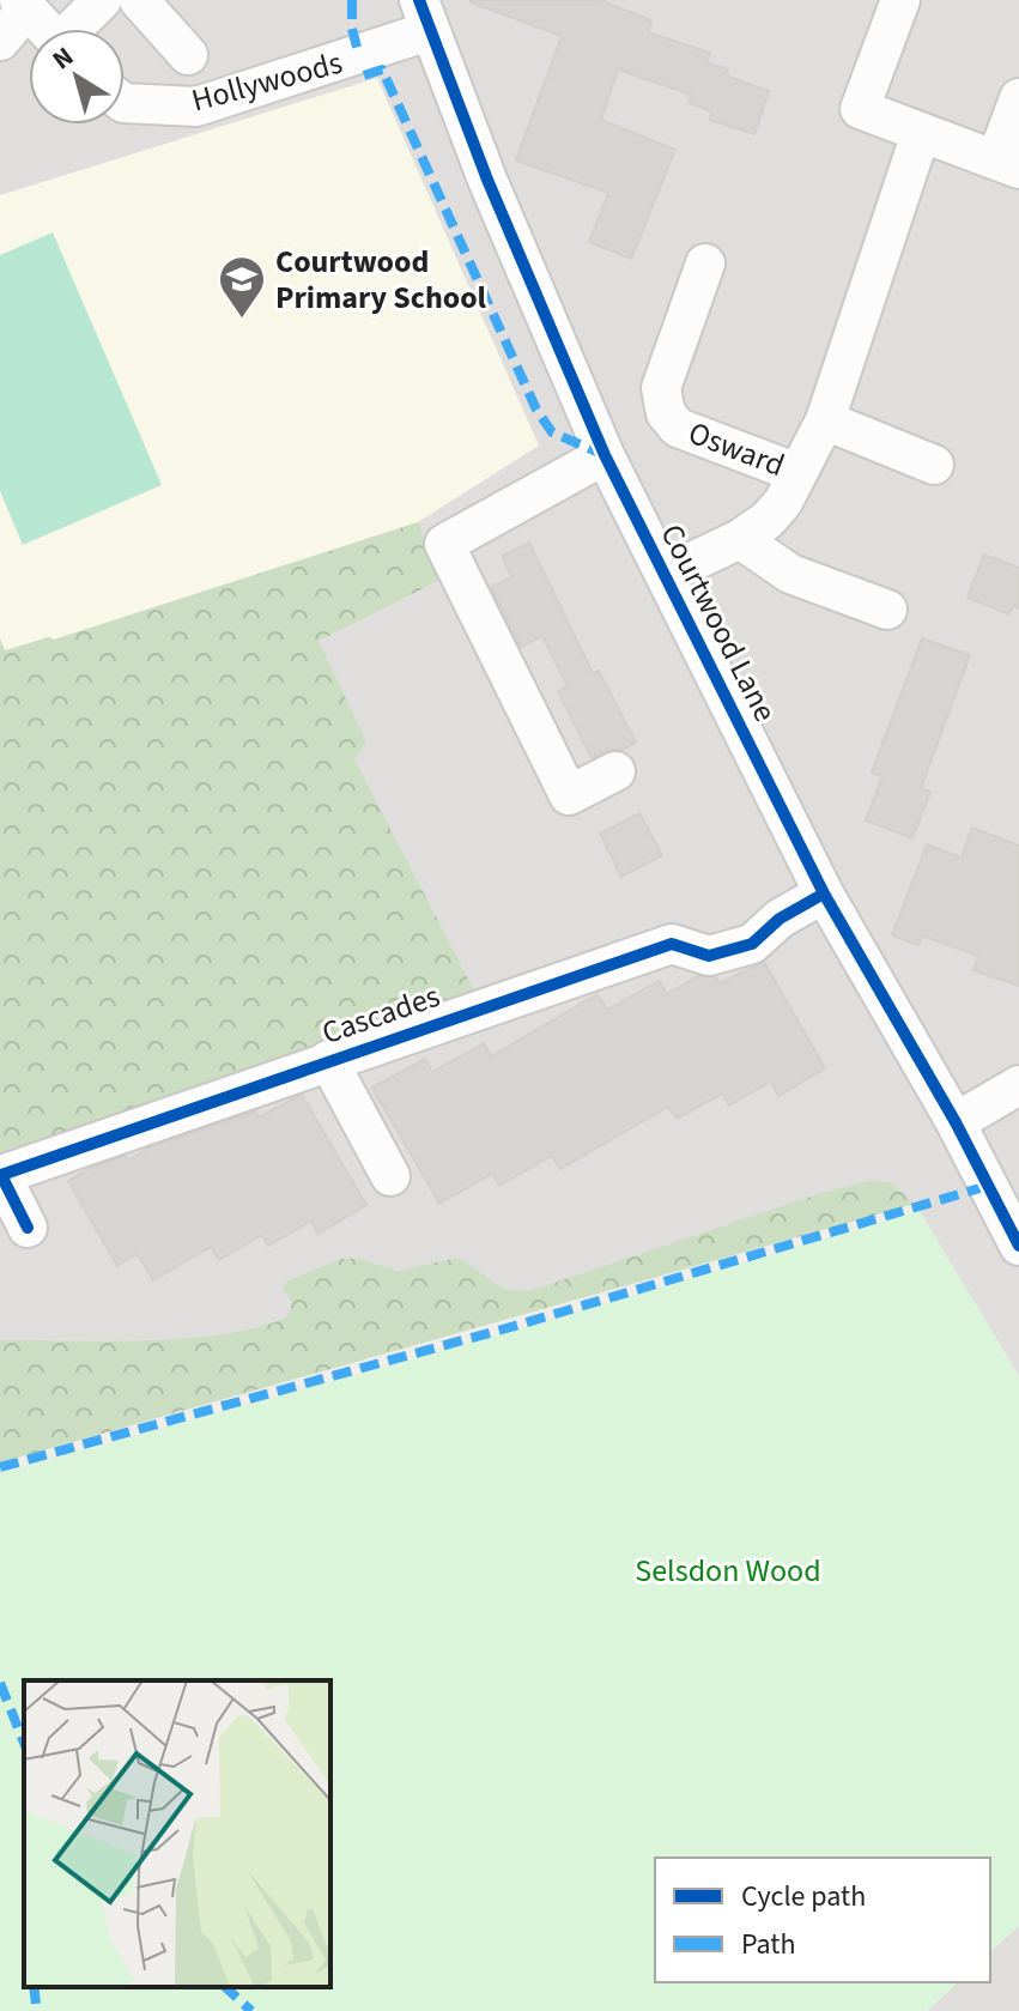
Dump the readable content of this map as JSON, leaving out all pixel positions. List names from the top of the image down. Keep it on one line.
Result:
{"streets":{"street":["Hollywoods","Osward","Courtwood Lane","Cascades"]},"crossings":[["Hollywoods","Courtwood Lane"],["Osward","Courtwood Lane"],["Courtwood Lane","Cascades"]],"parks":["Selsdon Wood"],"places":{"school or university":["Courtwood Primary School"]},"legend":["Cycle path","Path"],"north":"top left"}
